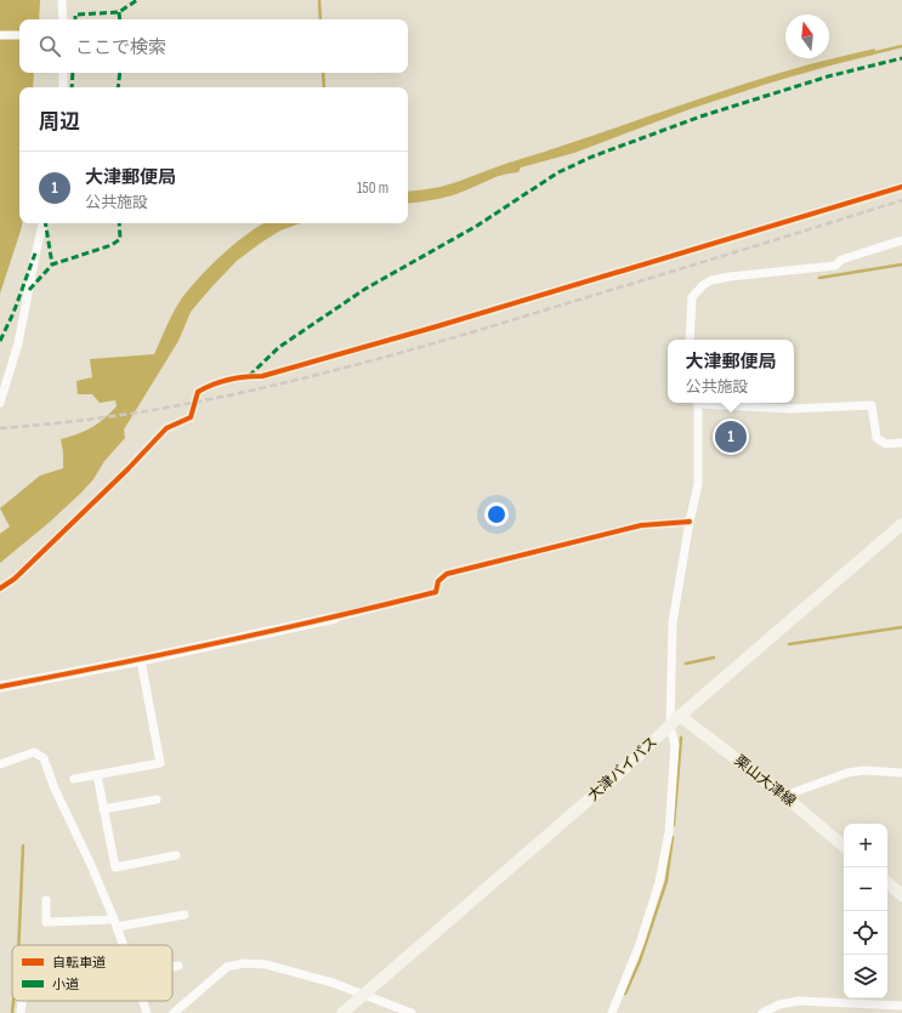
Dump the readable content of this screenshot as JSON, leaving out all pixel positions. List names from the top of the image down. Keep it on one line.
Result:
{"streets":{"main road":["大津バイパス","栗山大津線"]},"crossings":[["大津バイパス","栗山大津線"]],"legend":["自転車道","小道"],"north":"top","page":{"search":"ここで検索","heading":"周辺","list":[{"mark":"1","name":"大津郵便局","note":"公共施設","value":"150 m"}],"popup":["大津郵便局","公共施設"],"pins":"1","map_buttons":["+","−"]}}
